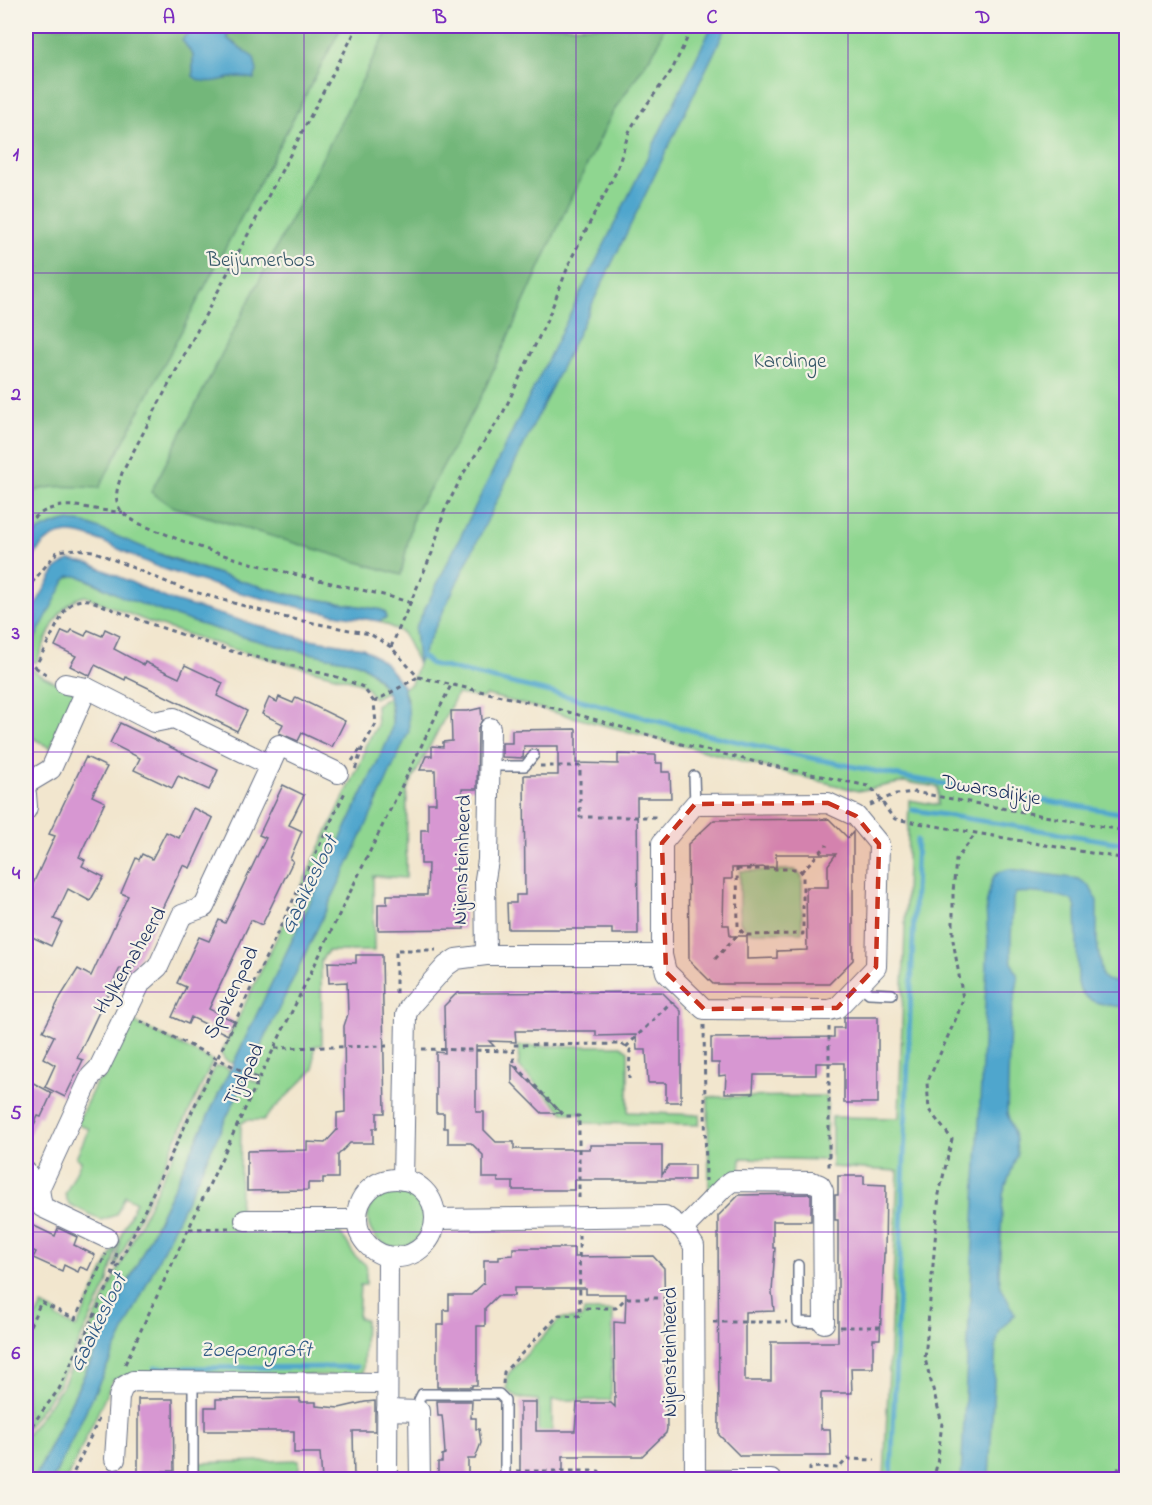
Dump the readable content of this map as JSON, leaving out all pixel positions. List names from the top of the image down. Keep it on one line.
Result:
{"streets":{"street":["Nijensteinheerd","Hylkemaheerd"],"path":["Dwarsdijkje","Spakenpad","Tijdpad"]},"crossings":[["Hylkemaheerd","Spakenpad"]],"water":["Gaaikesloot","Zoepengraft"],"parks":["Beijumerbos","Kardinge"],"grid":{"columns":["A","B","C","D"],"rows":["1","2","3","4","5","6"]}}
